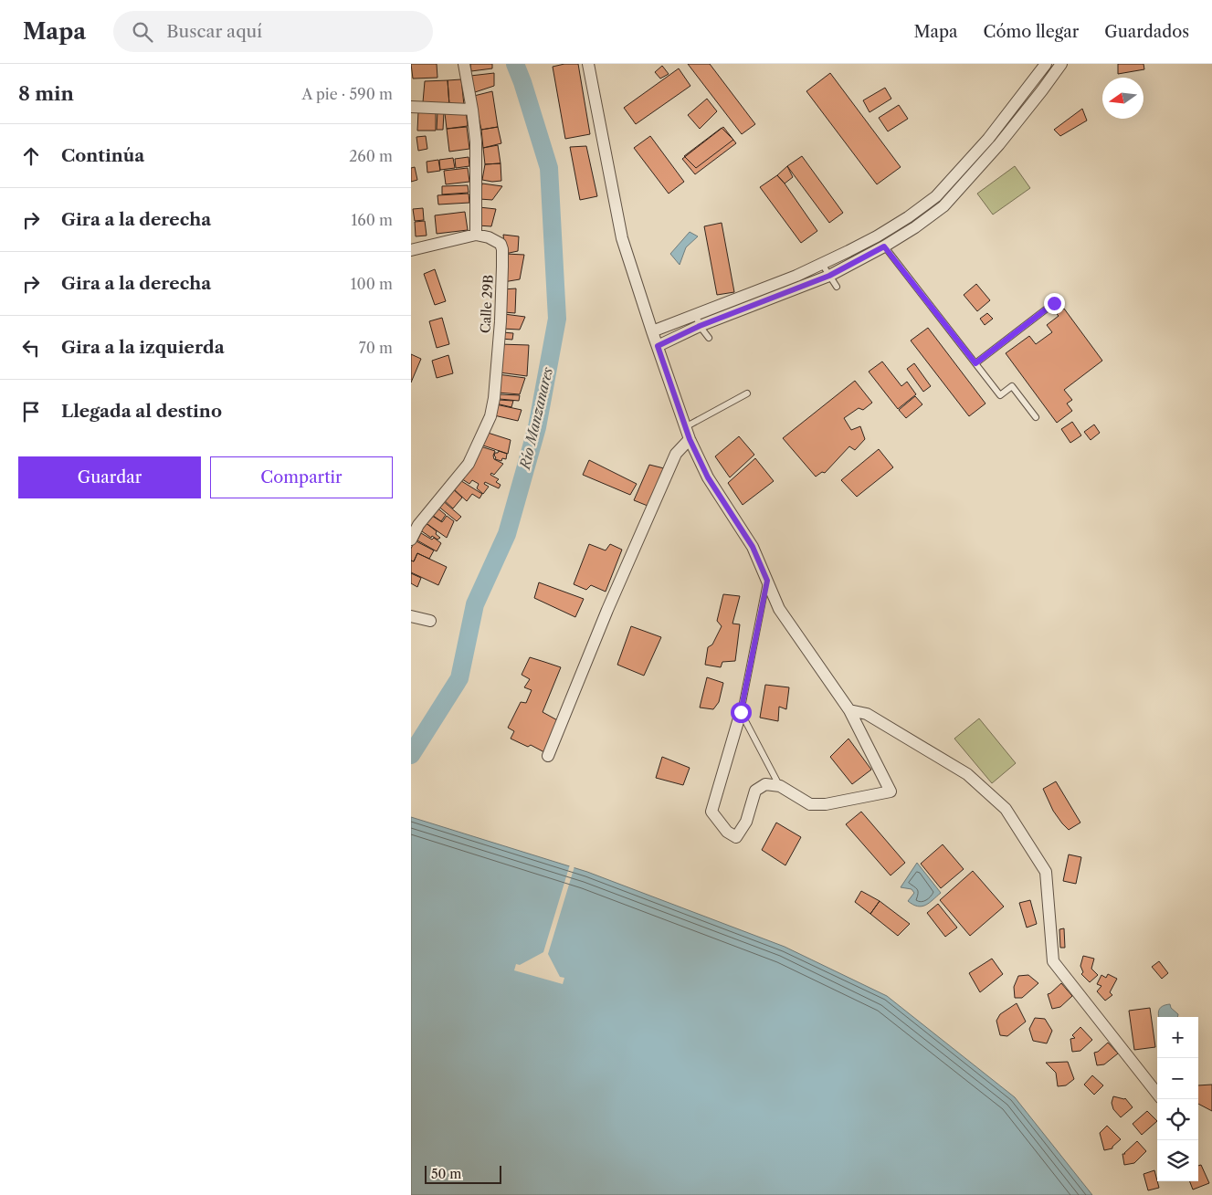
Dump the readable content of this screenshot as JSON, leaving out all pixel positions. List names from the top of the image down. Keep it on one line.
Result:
{"streets":{"street":["Calle 29B"]},"water":["Río Manzanares"],"scale_bar":"50 m","north":"left","page":{"header":"Mapa","search":"Buscar aquí","nav":["Mapa","Cómo llegar","Guardados"],"heading":["8 min","A pie · 590 m"],"list":[["Continúa","260 m"],["Gira a la derecha","160 m"],["Gira a la derecha","100 m"],["Gira a la izquierda","70 m"],"Llegada al destino"],"buttons":["Guardar","Compartir"],"map_buttons":["+","−"],"scale":"50 m"}}
